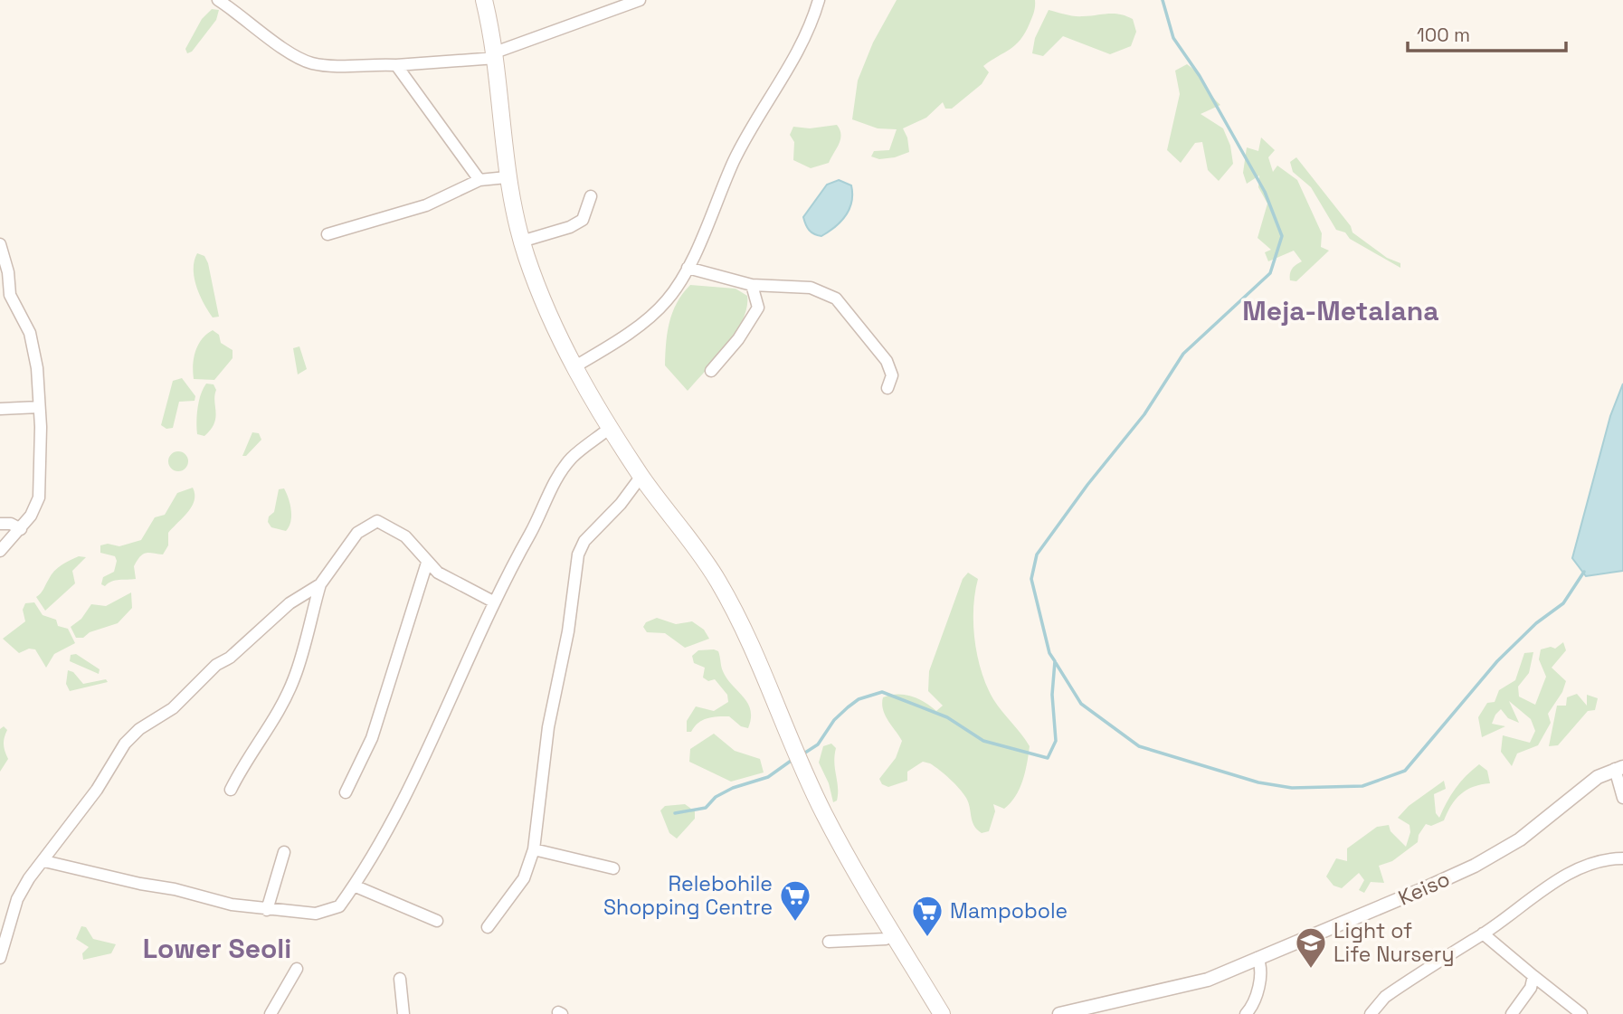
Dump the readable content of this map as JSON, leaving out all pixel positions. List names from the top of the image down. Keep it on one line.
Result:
{"streets":{"street":["Keiso"]},"districts":["Meja-Metalana","Lower Seoli"],"places":{"supermarket":["Relebohile Shopping Centre","Mampobole"],"school or university":["Light of Life Nursery"]},"scale_bar":"100 m"}
